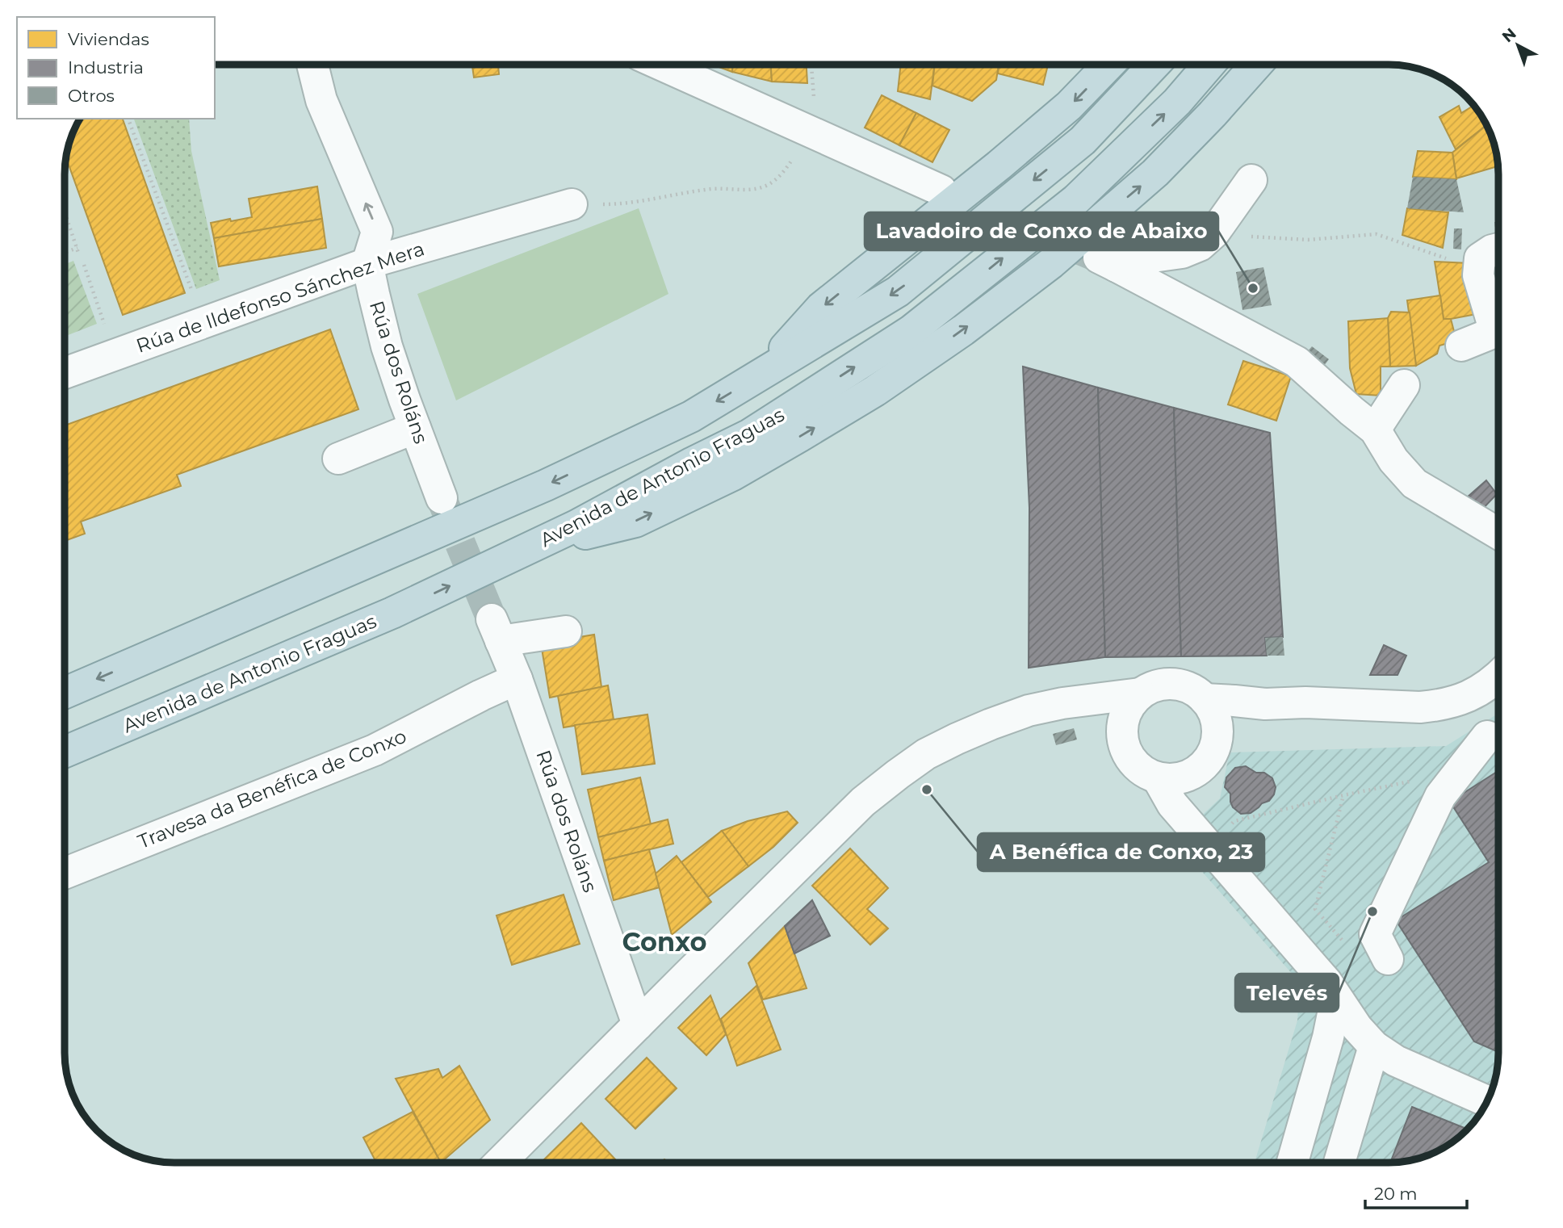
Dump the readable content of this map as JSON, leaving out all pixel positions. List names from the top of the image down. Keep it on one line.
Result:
{"streets":{"highway":["Avenida de Antonio Fraguas"],"street":["Rúa de Ildefonso Sánchez Mera","Rúa dos Roláns","Travesa da Benéfica de Conxo"]},"crossings":[["Rúa de Ildefonso Sánchez Mera","Rúa dos Roláns"],["Rúa dos Roláns","Travesa da Benéfica de Conxo"]],"districts":["Conxo"],"places":["Lavadoiro de Conxo de Abaixo","A Benéfica de Conxo, 23","Televés"],"legend":["Viviendas","Industria","Otros"],"scale_bar":"20 m","north":"top left"}
